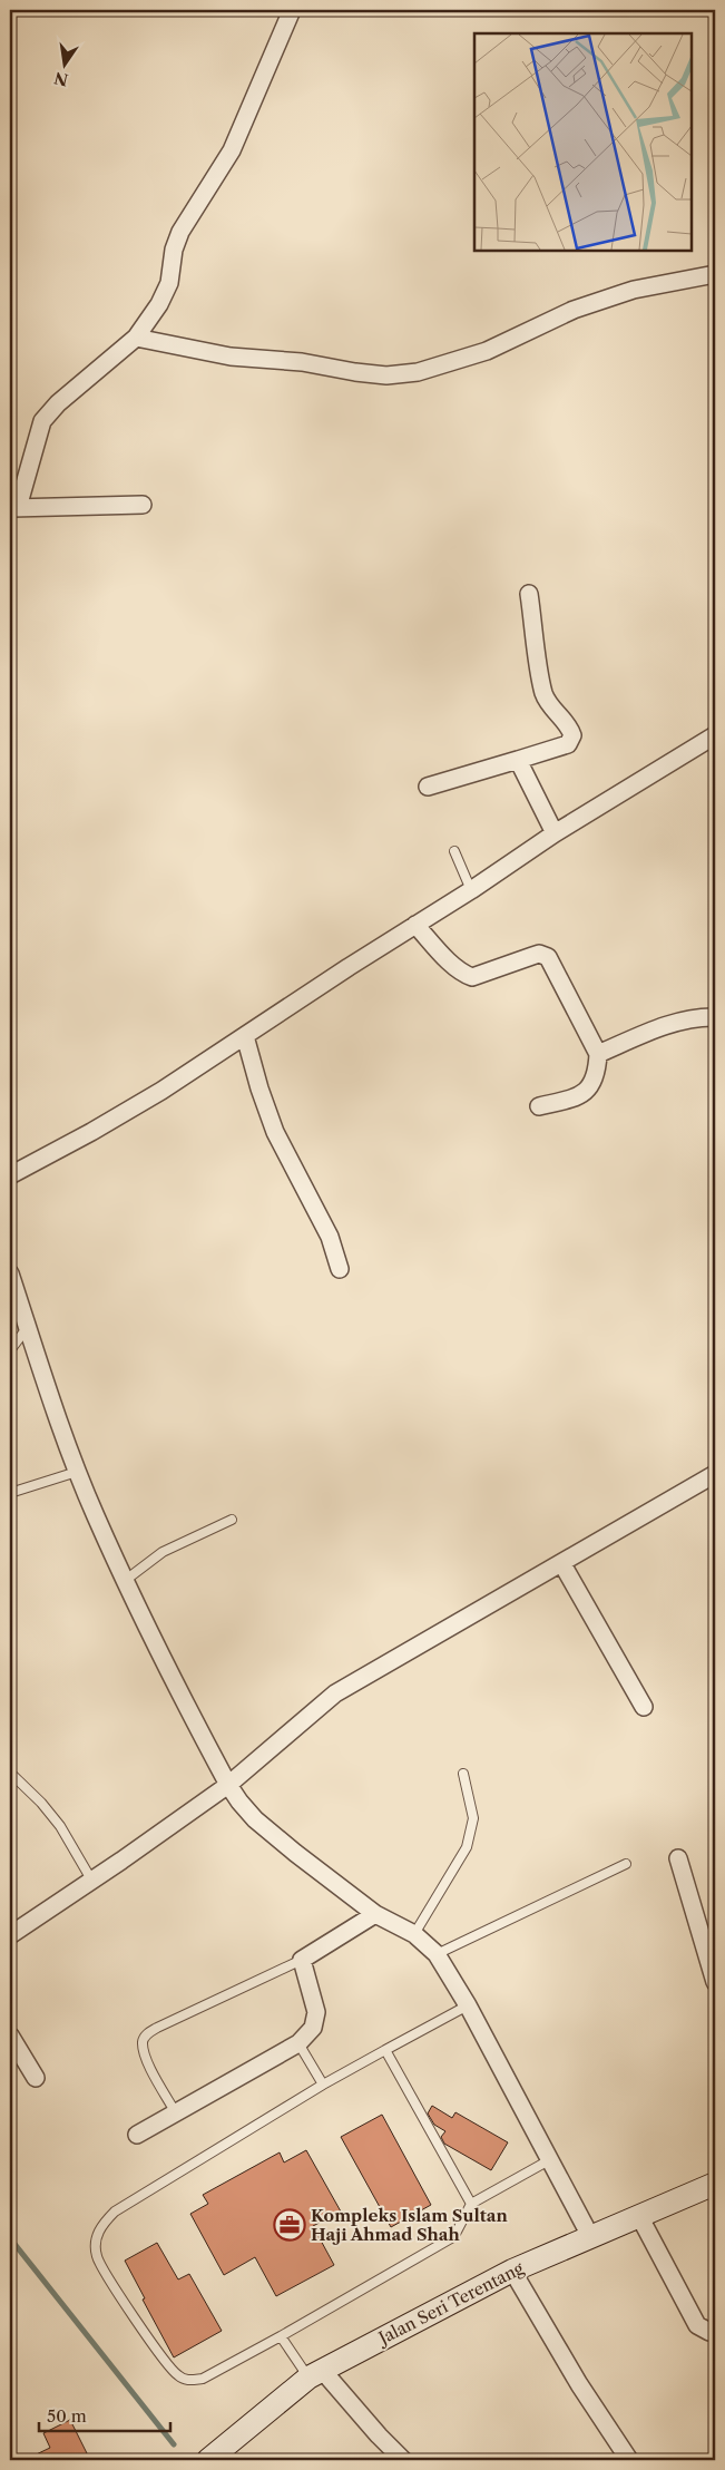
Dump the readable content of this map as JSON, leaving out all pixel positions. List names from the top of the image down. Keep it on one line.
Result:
{"streets":{"street":["Jalan Seri Terentang"]},"places":{"office":["Kompleks Islam Sultan Haji Ahmad Shah"]},"scale_bar":"50 m","north":"bottom"}
